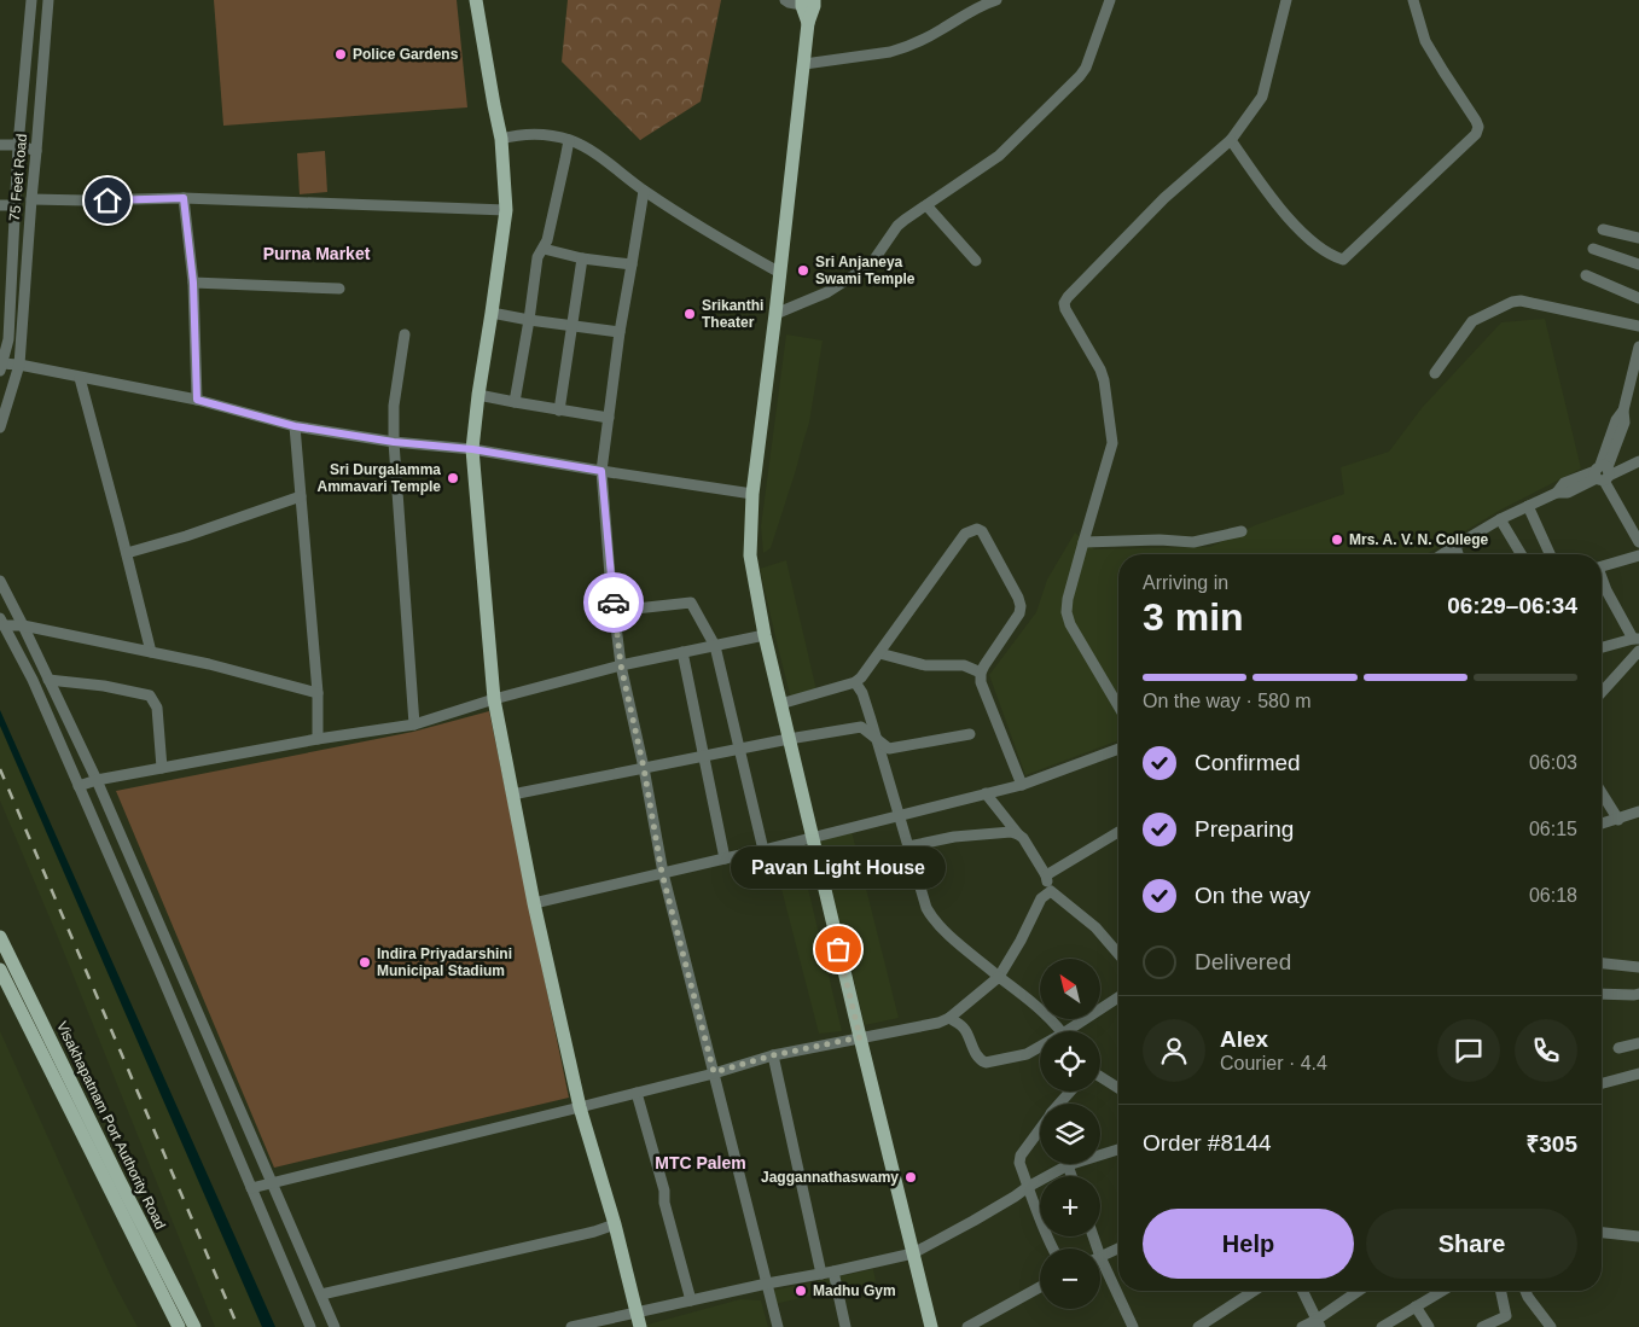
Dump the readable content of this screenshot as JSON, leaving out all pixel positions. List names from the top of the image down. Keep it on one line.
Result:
{"streets":{"main road":["Visakhapatnam Port Authority Road"],"street":["75 Feet Road"]},"districts":["Purna Market","MTC Palem"],"places":["Police Gardens","Sri Anjaneya Swami Temple","Srikanthi Theater","Sri Durgalamma Ammavari Temple","Mrs. A. V. N. College","Pavan Light House","Indira Priyadarshini Municipal Stadium","Jaggannathaswamy","Madhu Gym"],"north":"top left","page":{"heading":["3 min","Arriving in","06:29–06:34"],"panel":["Alex","Courier · 4.4","Order #8144","₹305"],"bar":"On the way · 580 m","list":[["Confirmed","06:03"],["Preparing","06:15"],["On the way","06:18"],"Delivered"],"bubble":"Pavan Light House","map_buttons":["+","−"],"buttons":["Help","Share"]}}
